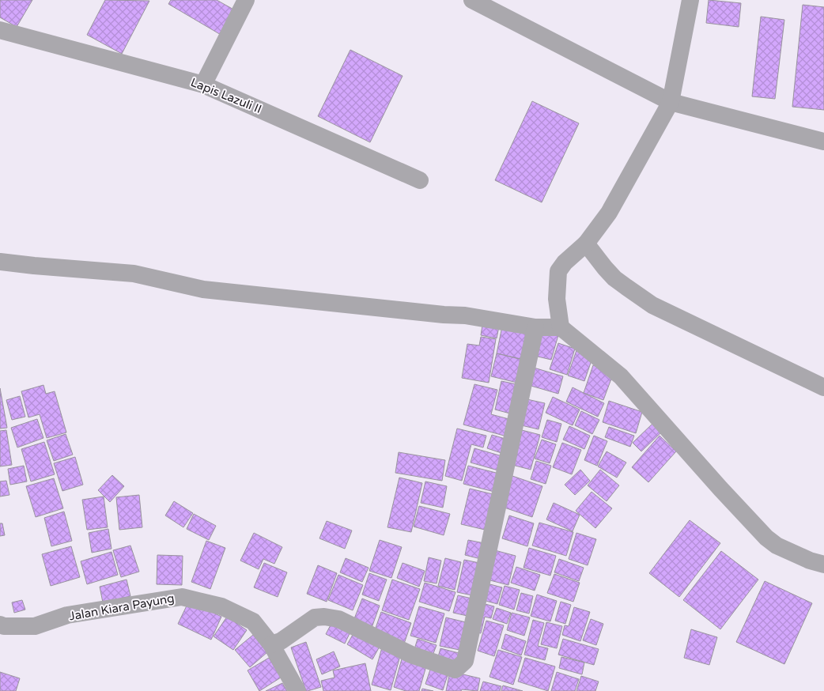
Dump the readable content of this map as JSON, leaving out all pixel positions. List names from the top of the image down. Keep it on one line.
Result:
{"streets":{"street":["Lapis Lazuli II","Jalan Kiara Payung"]}}
